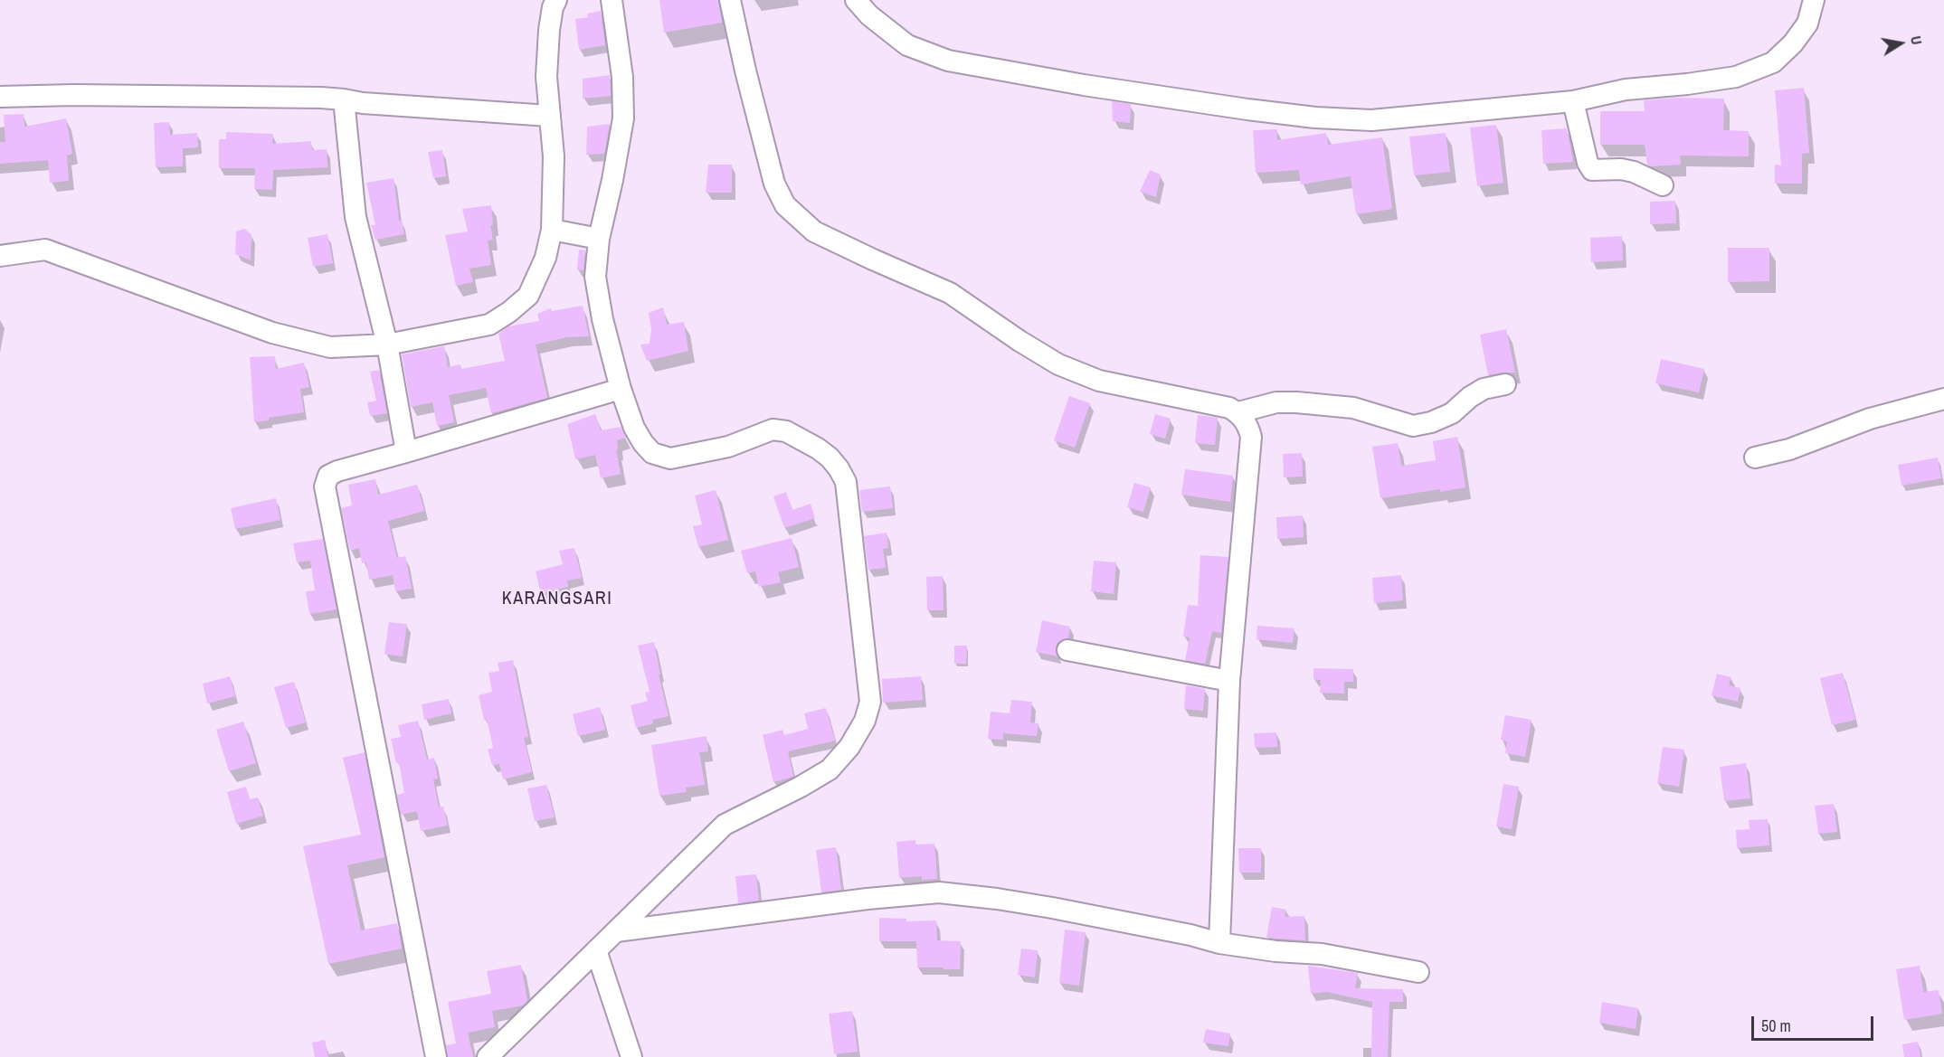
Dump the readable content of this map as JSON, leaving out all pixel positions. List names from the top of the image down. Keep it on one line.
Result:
{"districts":["KARANGSARI"],"scale_bar":"50 m","north":"right"}
